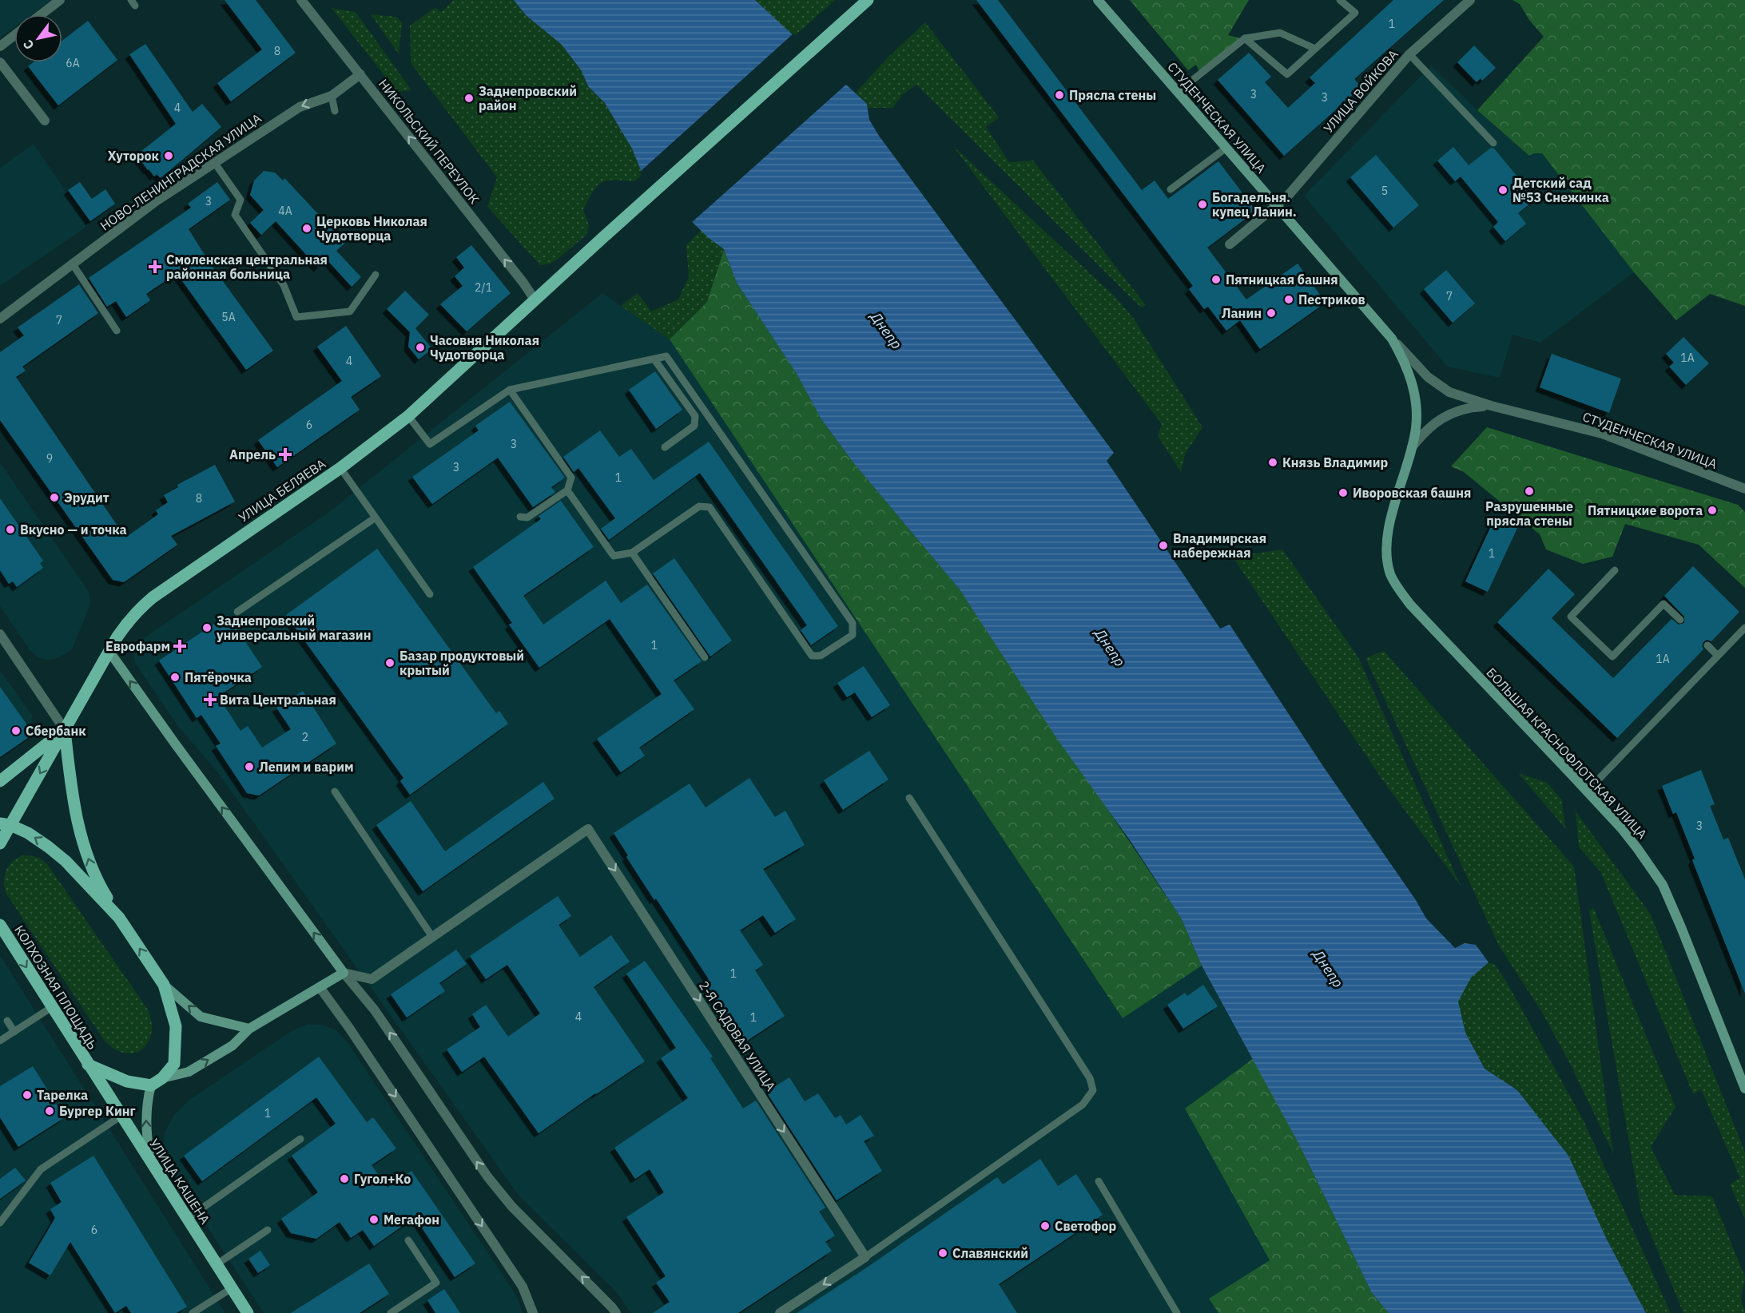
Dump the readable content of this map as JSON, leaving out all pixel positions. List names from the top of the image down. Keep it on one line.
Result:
{"streets":{"main road":["СТУДЕНЧЕСКАЯ УЛИЦА","УЛИЦА БЕЛЯЕВА","БОЛЬШАЯ КРАСНОФЛОТСКАЯ УЛИЦА","КОЛХОЗНАЯ ПЛОЩАДЬ","УЛИЦА КАШЕНА"],"street":["УЛИЦА ВОЙКОВА","НИКОЛЬСКИЙ ПЕРЕУЛОК","НОВО-ЛЕНИНГРАДСКАЯ УЛИЦА","2-Я САДОВАЯ УЛИЦА"]},"crossings":[["УЛИЦА ВОЙКОВА","СТУДЕНЧЕСКАЯ УЛИЦА"],["СТУДЕНЧЕСКАЯ УЛИЦА","БОЛЬШАЯ КРАСНОФЛОТСКАЯ УЛИЦА"],["НИКОЛЬСКИЙ ПЕРЕУЛОК","НОВО-ЛЕНИНГРАДСКАЯ УЛИЦА"],["НИКОЛЬСКИЙ ПЕРЕУЛОК","УЛИЦА БЕЛЯЕВА"],["КОЛХОЗНАЯ ПЛОЩАДЬ","УЛИЦА КАШЕНА"]],"one_way":["НИКОЛЬСКИЙ ПЕРЕУЛОК"],"water":["Днепр"],"places":{"other":["Прясла стены","Заднепровский район","Хуторок","Детский сад №53 Снежинка","Богадельня. купец Ланин.","Церковь Николая Чудотворца","Пятницкая башня","Пестриков","Ланин","Часовня Николая Чудотворца","Князь Владимир","Разрушенные прясла стены","Иворовская башня","Эрудит","Пятницкие ворота","Вкусно — и точка","Владимирская набережная","Заднепровский универсальный магазин","Базар продуктовый крытый","Пятёрочка","Сбербанк","Лепим и варим","Тарелка","Бургер Кинг","Гугол+Ко","Мегафон","Светофор","Славянский"],"health":["Смоленская центральная районная больница","Апрель","Еврофарм","Вита Центральная"]},"house_numbers":["1","8","6А","3","3","4","5","3","4А","2/1","7","5А","7","1А","4","6","3","9","3","1","8","1","1","1А","2","3","1","4","1","1","6"],"north":"bottom left"}
